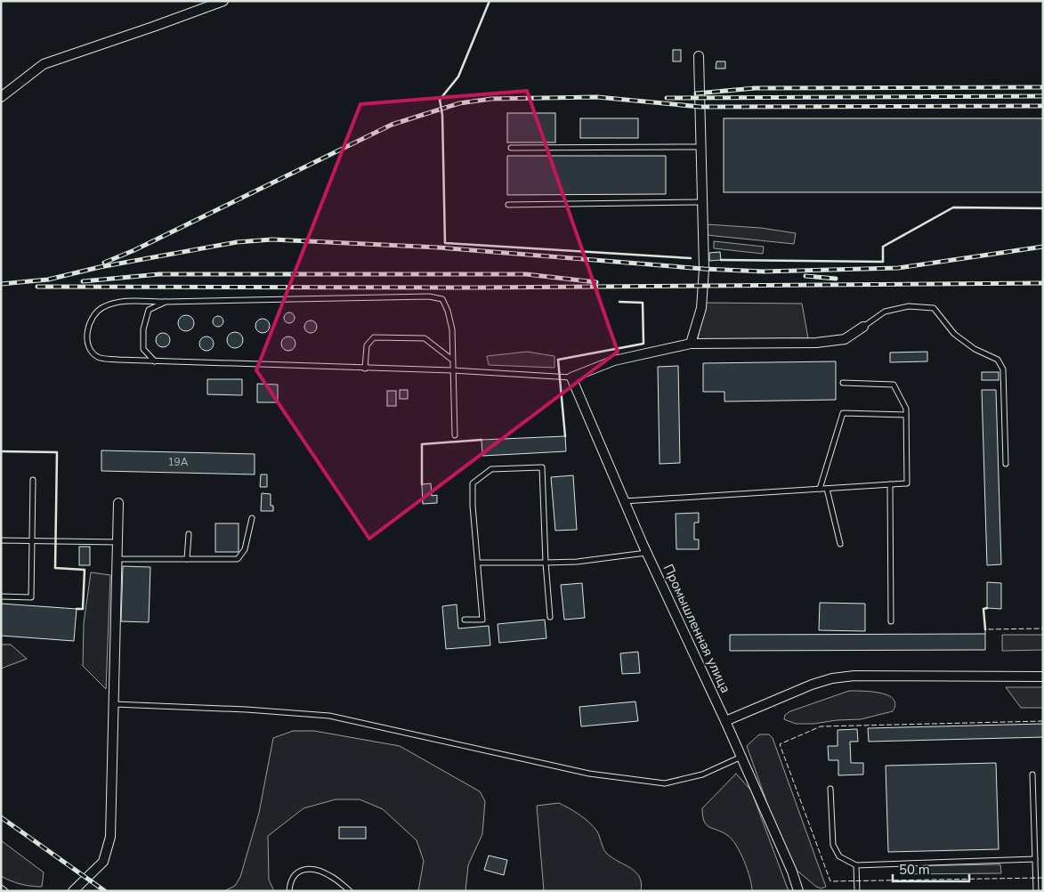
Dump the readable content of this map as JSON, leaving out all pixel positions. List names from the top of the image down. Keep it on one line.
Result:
{"streets":{"street":["Промышленная улица"]},"house_numbers":["19А"],"scale_bar":"50 m"}
